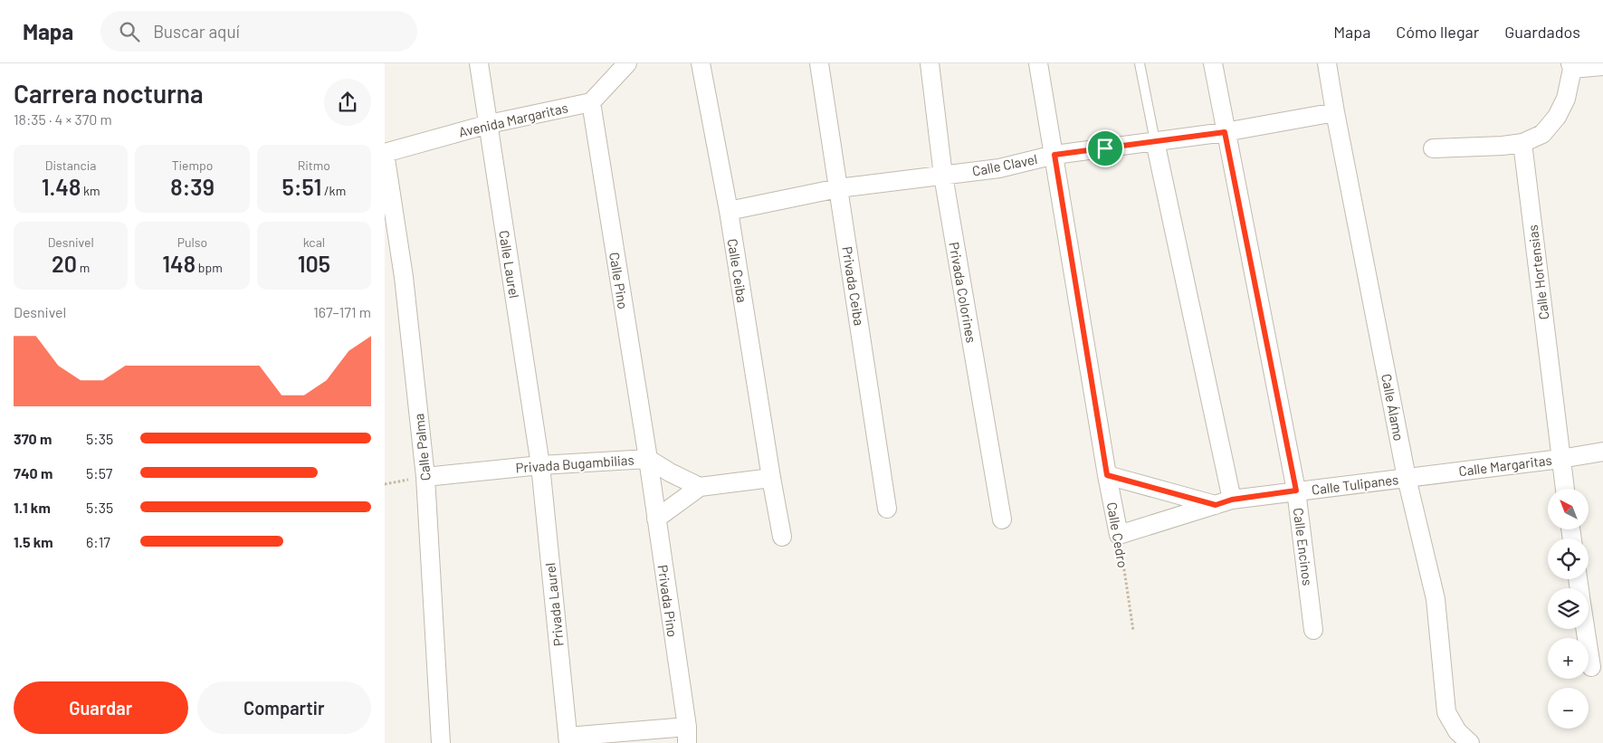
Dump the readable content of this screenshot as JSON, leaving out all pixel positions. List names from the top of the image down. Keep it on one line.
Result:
{"streets":{"street":["Avenida Margaritas","Calle Clavel","Calle Laurel","Calle Ceiba","Calle Hortensias","Calle Pino","Privada Ceiba","Privada Colorines","Calle Álamo","Calle Palma","Privada Bugambilias","Calle Margaritas","Calle Tulipanes","Calle Cedro","Calle Encinos","Privada Pino","Privada Laurel"]},"crossings":[["Avenida Margaritas","Calle Laurel"],["Avenida Margaritas","Calle Pino"],["Avenida Margaritas","Calle Palma"],["Calle Clavel","Calle Ceiba"],["Calle Clavel","Privada Ceiba"],["Calle Clavel","Privada Colorines"],["Calle Clavel","Calle Álamo"],["Calle Clavel","Calle Cedro"],["Calle Clavel","Calle Encinos"],["Calle Laurel","Privada Bugambilias"],["Calle Laurel","Privada Laurel"],["Calle Hortensias","Calle Margaritas"],["Calle Pino","Privada Bugambilias"],["Calle Pino","Privada Pino"],["Calle Álamo","Calle Margaritas"],["Calle Álamo","Calle Tulipanes"],["Calle Palma","Privada Bugambilias"],["Privada Bugambilias","Privada Pino"],["Privada Bugambilias","Privada Laurel"],["Calle Margaritas","Calle Tulipanes"],["Calle Tulipanes","Calle Cedro"],["Calle Tulipanes","Calle Encinos"]],"north":"top left","page":{"header":"Mapa","search":"Buscar aquí","nav":["Mapa","Cómo llegar","Guardados"],"heading":["Carrera nocturna","18:35 · 4 × 370 m"],"stats":[["Distancia","1.48 km"],["Tiempo","8:39"],["Ritmo","5:51 /km"],["Desnivel","20 m"],["Pulso","148 bpm"],["kcal","105"]],"chart":["Desnivel","167–171 m"],"list":[{"name":"370 m","note":"5:35"},{"name":"740 m","note":"5:57"},{"name":"1.1 km","note":"5:35"},{"name":"1.5 km","note":"6:17"}],"map_buttons":["+","−"],"buttons":["Guardar","Compartir"]}}
